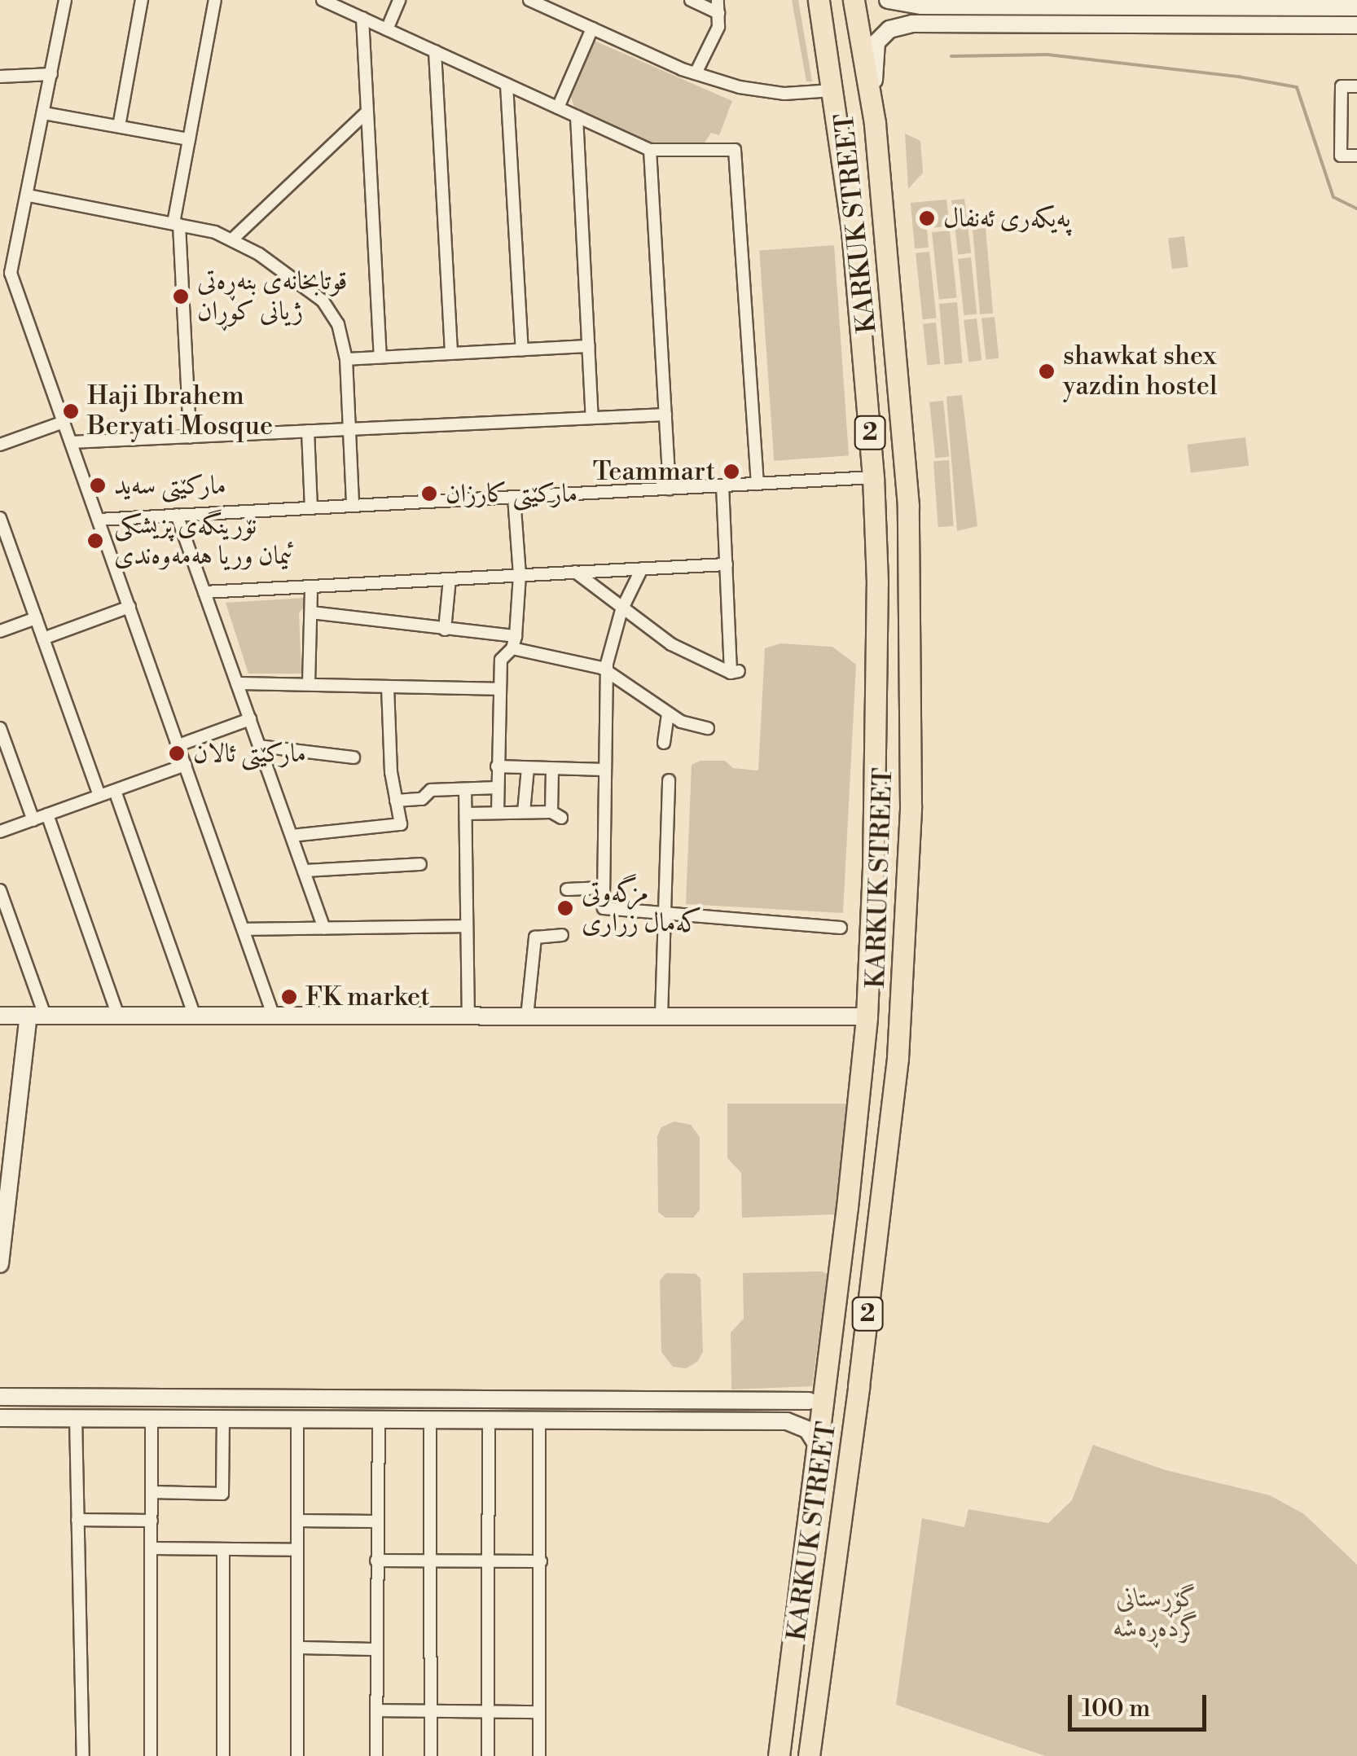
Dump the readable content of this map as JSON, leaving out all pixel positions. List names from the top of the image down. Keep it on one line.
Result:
{"streets":{"highway":["KARKUK STREET","2"]},"parks":["گۆڕستانی گردەڕەشە"],"places":["پەیکەری ئەنفال","قوتابخانەی بنەڕەتی ژیانی کوڕان","shawkat shex yazdin hostel","Haji Ibrahem Beryati Mosque","Teammart","مارکێتی سەید","مارکێتی کارزان","نۆرینگەی پزیشکی ئیمان وریا هەمەوەندی","مارکێتی ئالان","مزگەوتی کەمال زراری","FK market"],"scale_bar":"100 m"}
